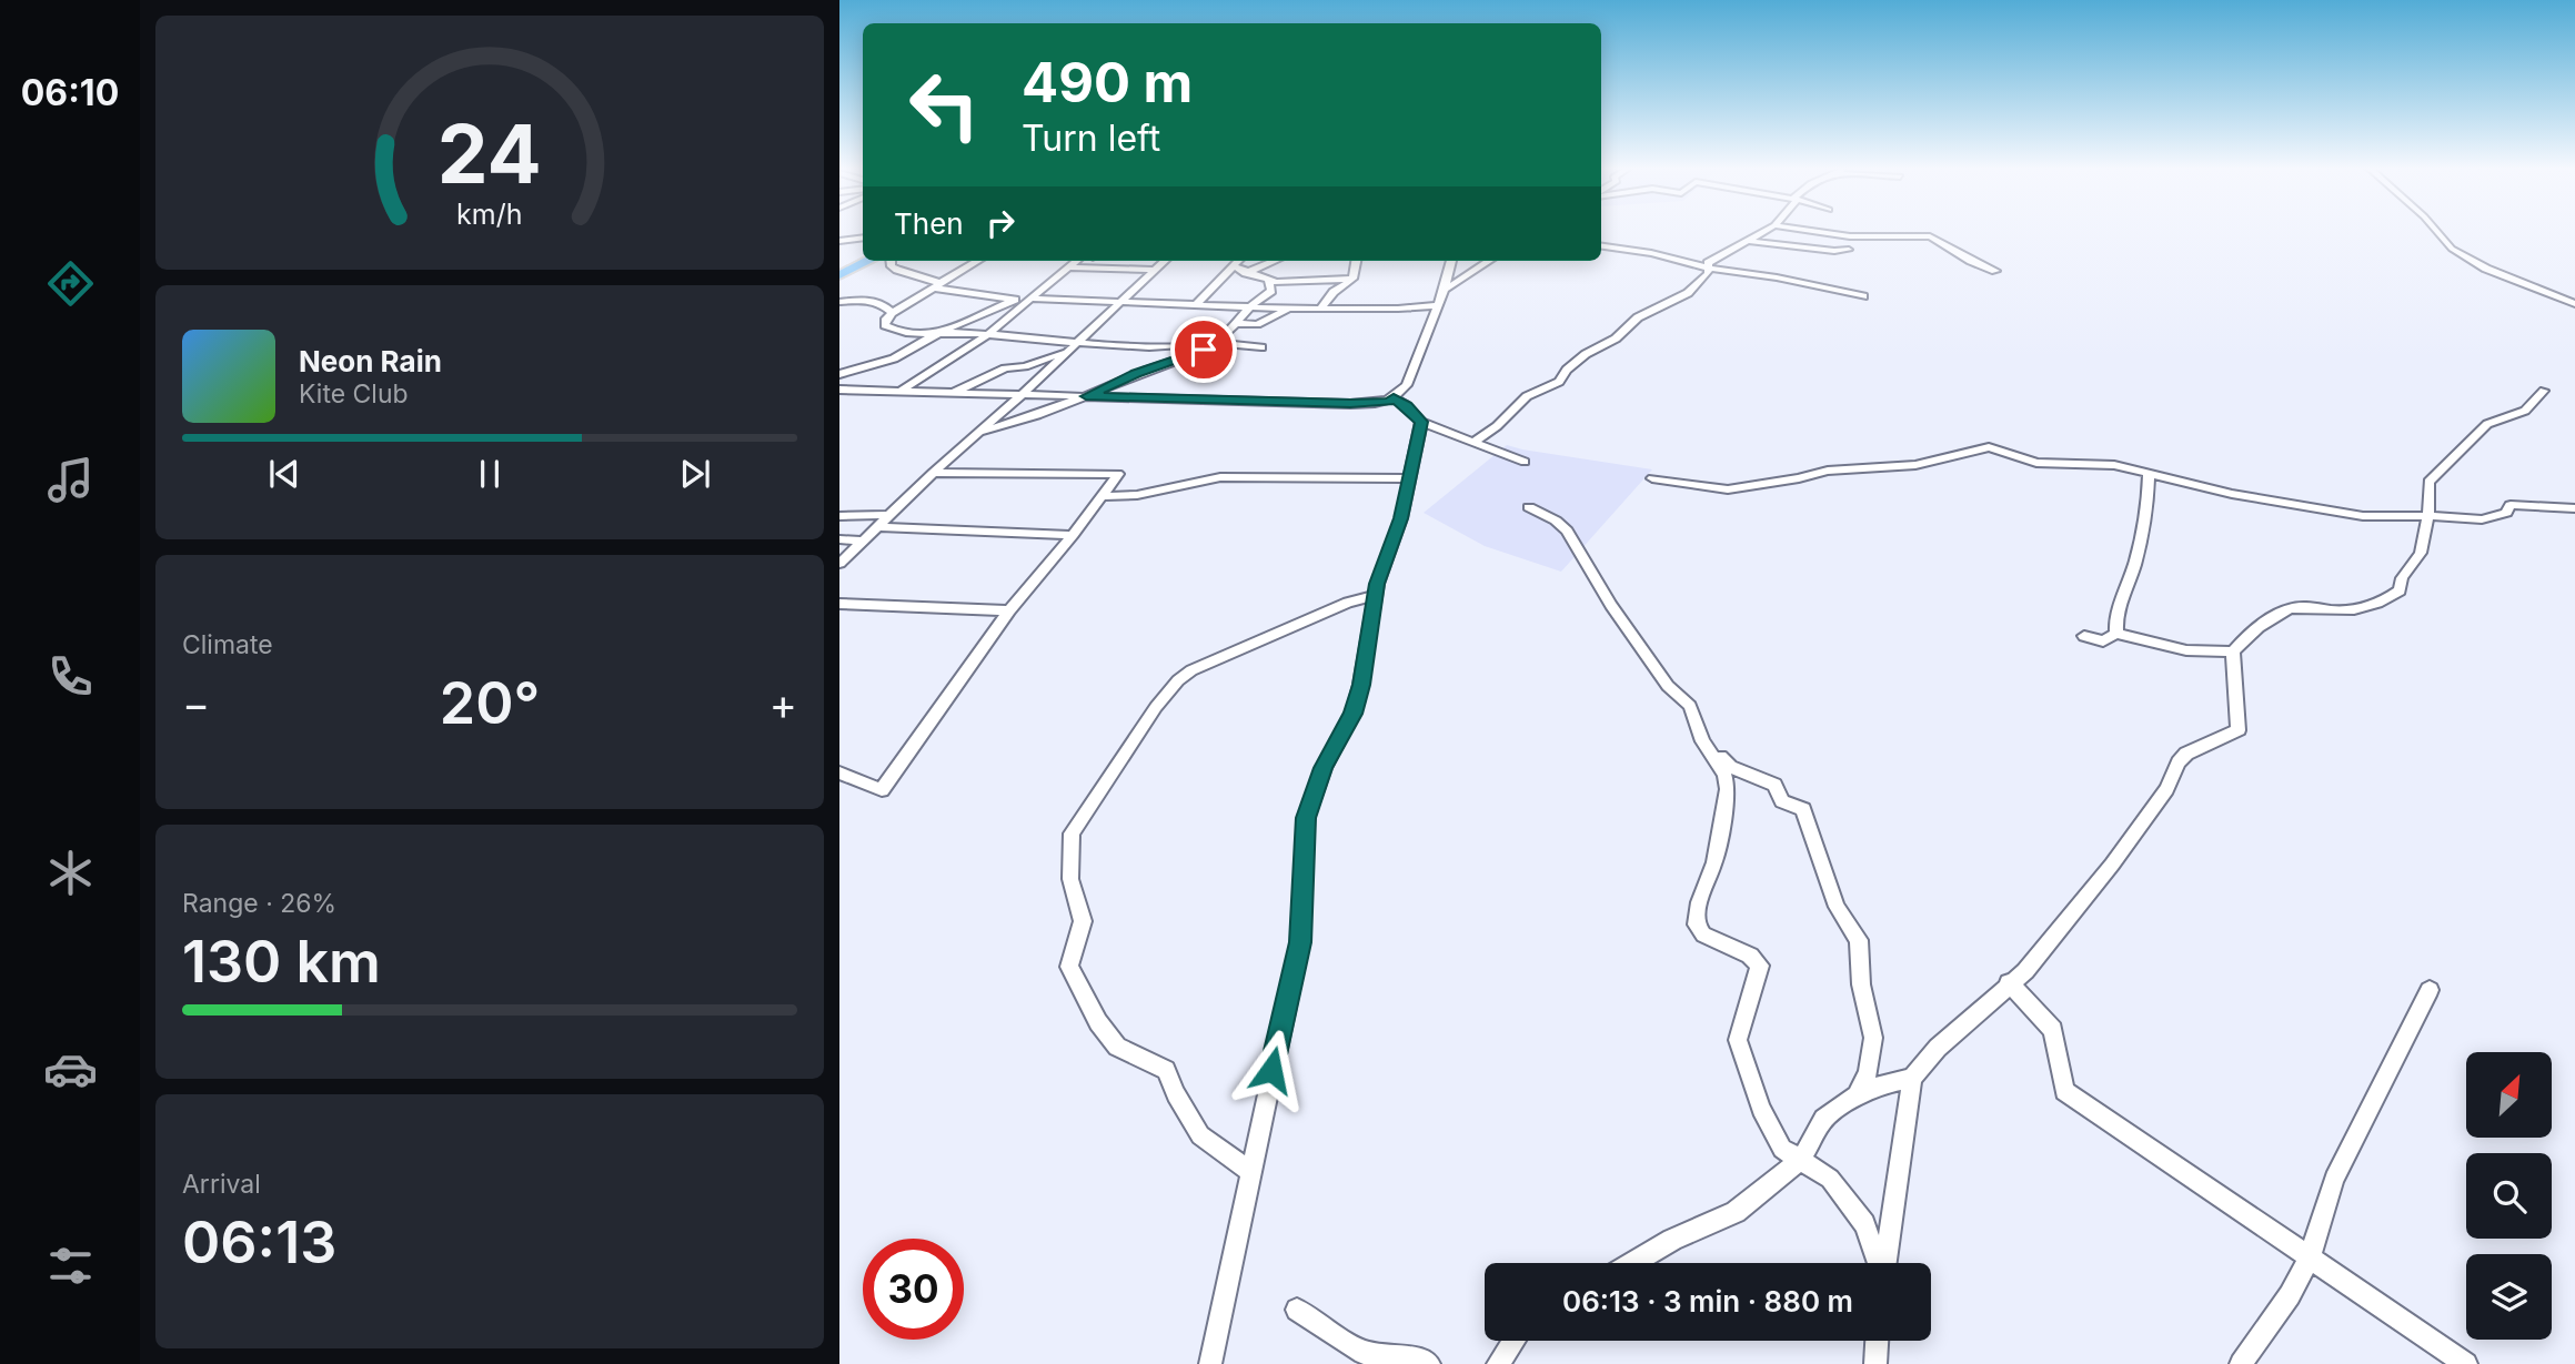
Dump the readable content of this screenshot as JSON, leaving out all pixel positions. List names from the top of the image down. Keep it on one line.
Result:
{"north":"top right","page":{"tabs":"06:10","turn":["490 m","Turn left"],"then":"Then","song":["Neon Rain","Kite Club"],"tile":["Climate",["Range · 26%","130 km"],["Arrival","06:13"]],"heat":["−","20°","+"],"limit":"30","trip":"06:13 · 3 min · 880 m","gauge":["24","km/h"]}}
